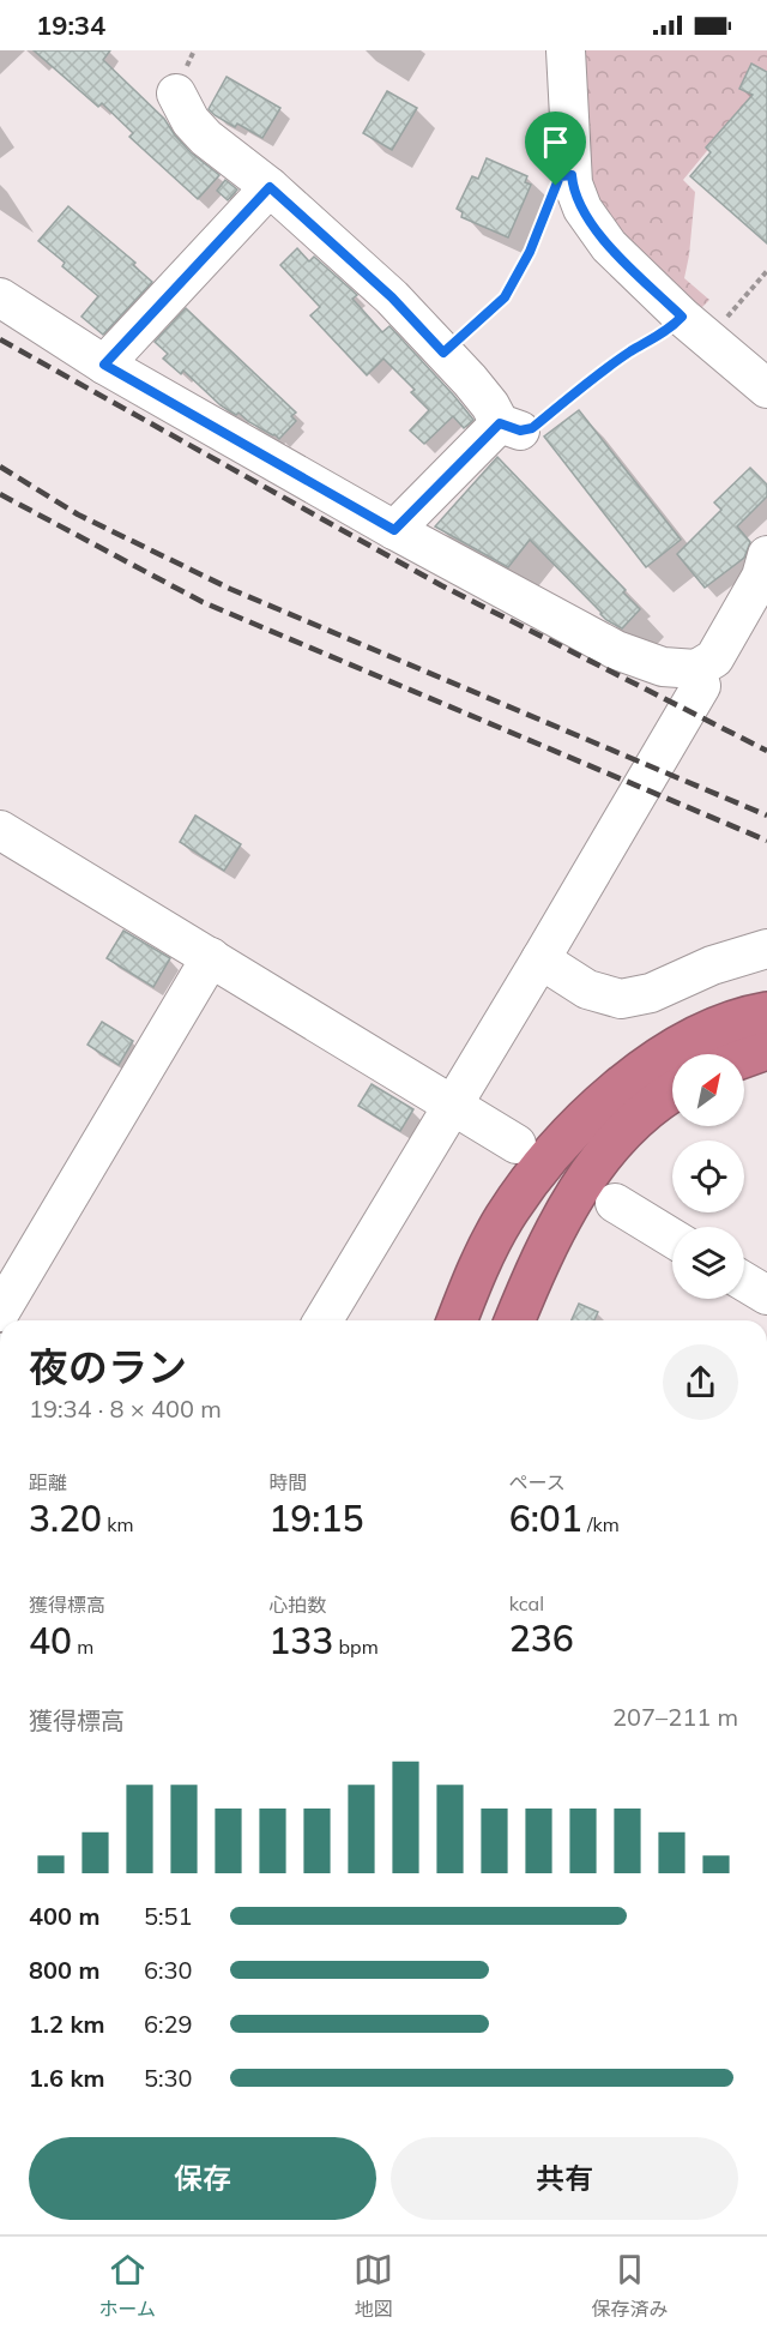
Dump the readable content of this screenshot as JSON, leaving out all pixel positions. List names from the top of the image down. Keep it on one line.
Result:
{"north":"top right","page":{"status":"19:34","heading":["夜のラン","19:34 · 8 × 400 m"],"stats":[["距離","3.20 km"],["時間","19:15"],["ペース","6:01 /km"],["獲得標高","40 m"],["心拍数","133 bpm"],["kcal","236"]],"chart":["獲得標高","207–211 m"],"list":[{"name":"400 m","note":"5:51"},{"name":"800 m","note":"6:30"},{"name":"1.2 km","note":"6:29"},{"name":"1.6 km","note":"5:30"}],"buttons":["保存","共有"],"tabs":["ホーム","地図","保存済み"]}}
